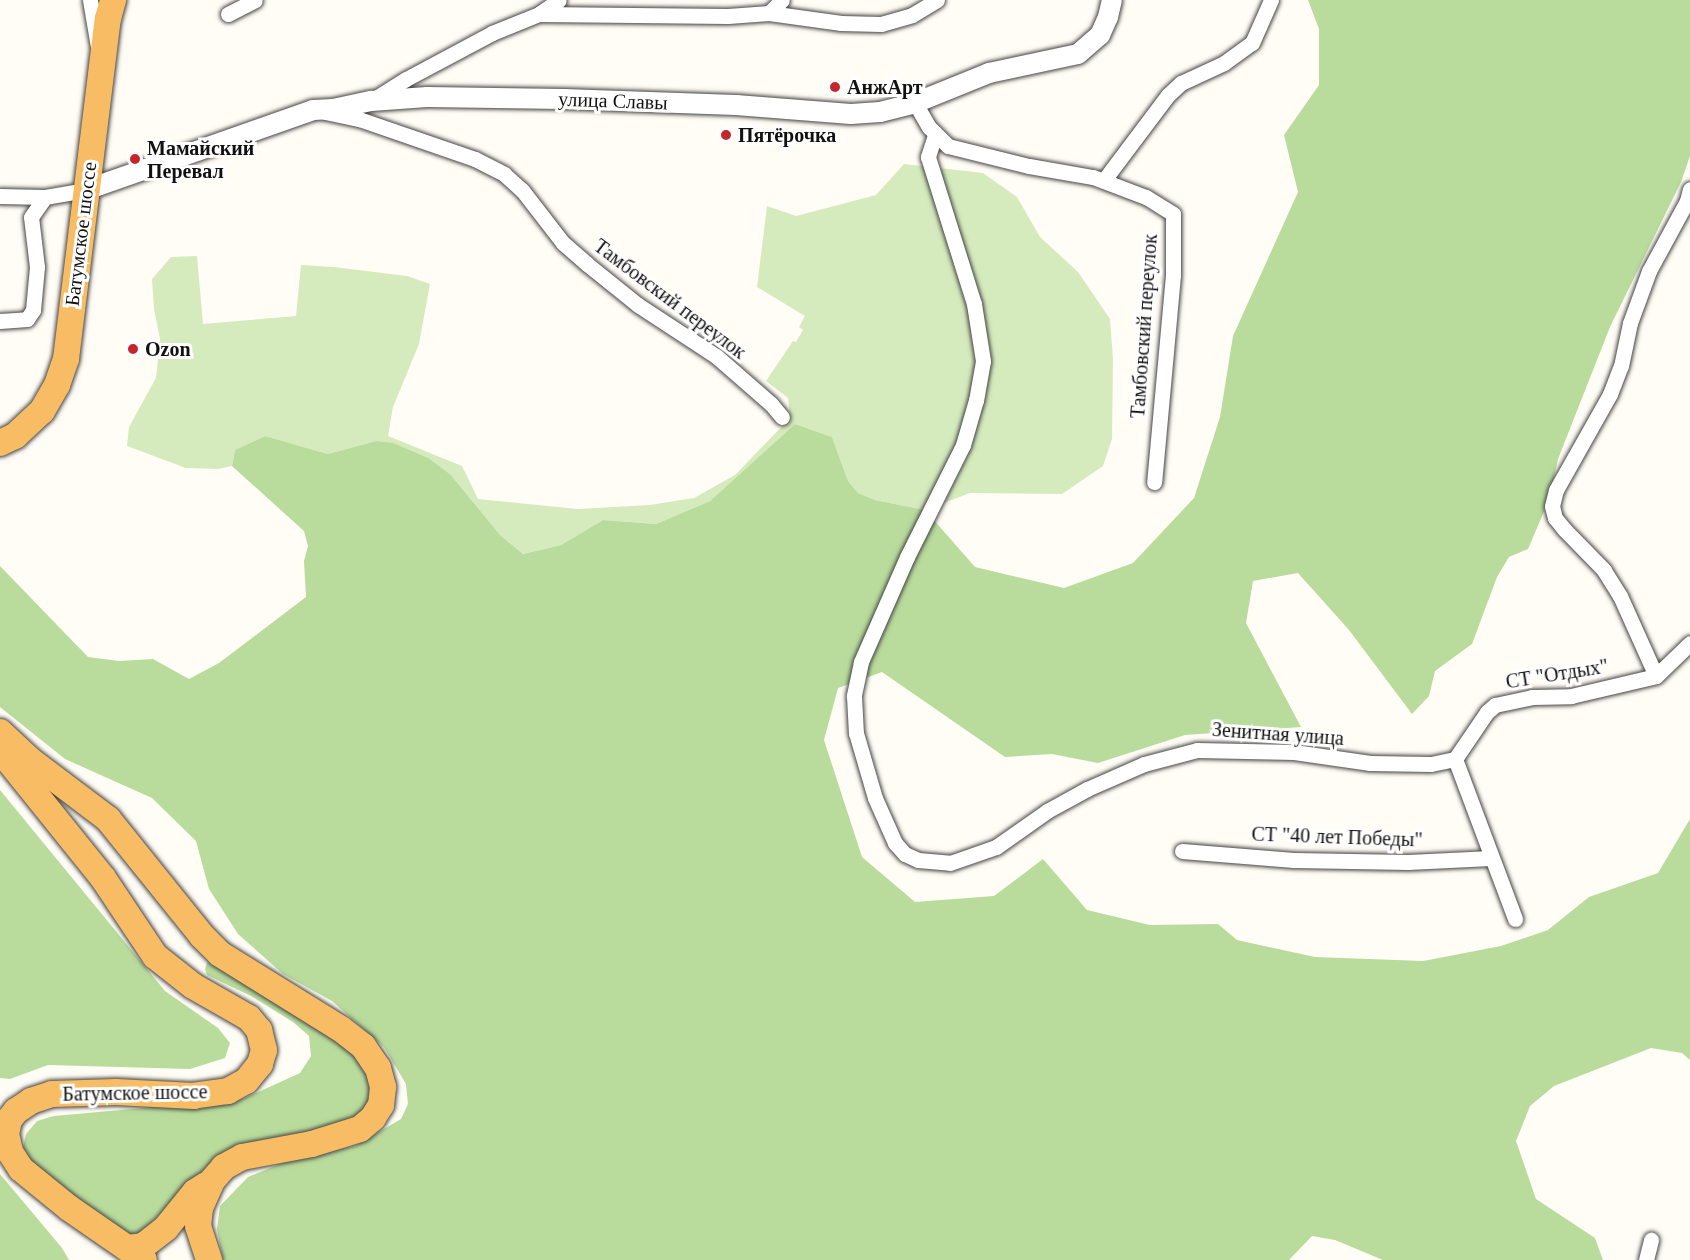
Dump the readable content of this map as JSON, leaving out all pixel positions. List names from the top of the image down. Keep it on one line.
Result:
{"streets":{"highway":["Батумское шоссе"],"street":["улица Славы","Тамбовский переулок","СТ \"Отдых\"","Зенитная улица","СТ \"40 лет Победы\""]},"crossings":[["улица Славы","Батумское шоссе"],["улица Славы","Тамбовский переулок"],["Тамбовский переулок","Зенитная улица"],["СТ \"Отдых\"","Зенитная улица"]],"places":["АнжАрт","Пятёрочка","Мамайский Перевал","Ozon"]}
